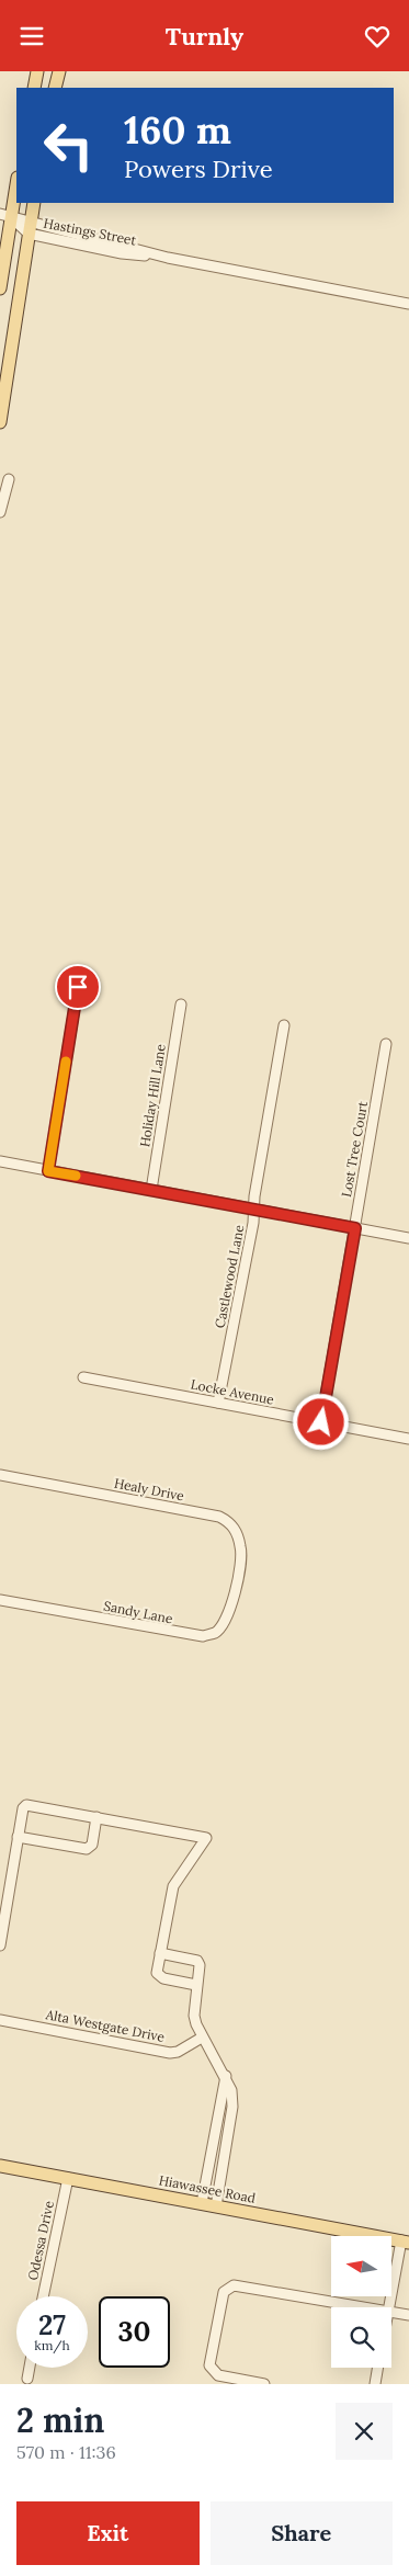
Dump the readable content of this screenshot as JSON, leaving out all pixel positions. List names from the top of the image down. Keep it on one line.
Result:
{"streets":{"main road":["Hiawassee Road"],"street":["Hastings Street","Holiday Hill Lane","Lost Tree Court","Castlewood Lane","Locke Avenue","Healy Drive","Sandy Lane","Alta Westgate Drive","Odessa Drive"]},"crossings":[["Lost Tree Court","Locke Avenue"],["Castlewood Lane","Locke Avenue"],["Healy Drive","Sandy Lane"],["Hiawassee Road","Odessa Drive"]],"north":"left","page":{"header":"Turnly","turn":["160 m","Powers Drive"],"speed":"27 km/h","limit":"30","heading":["2 min","570 m · 11:36"],"buttons":["Exit","Share"]}}
